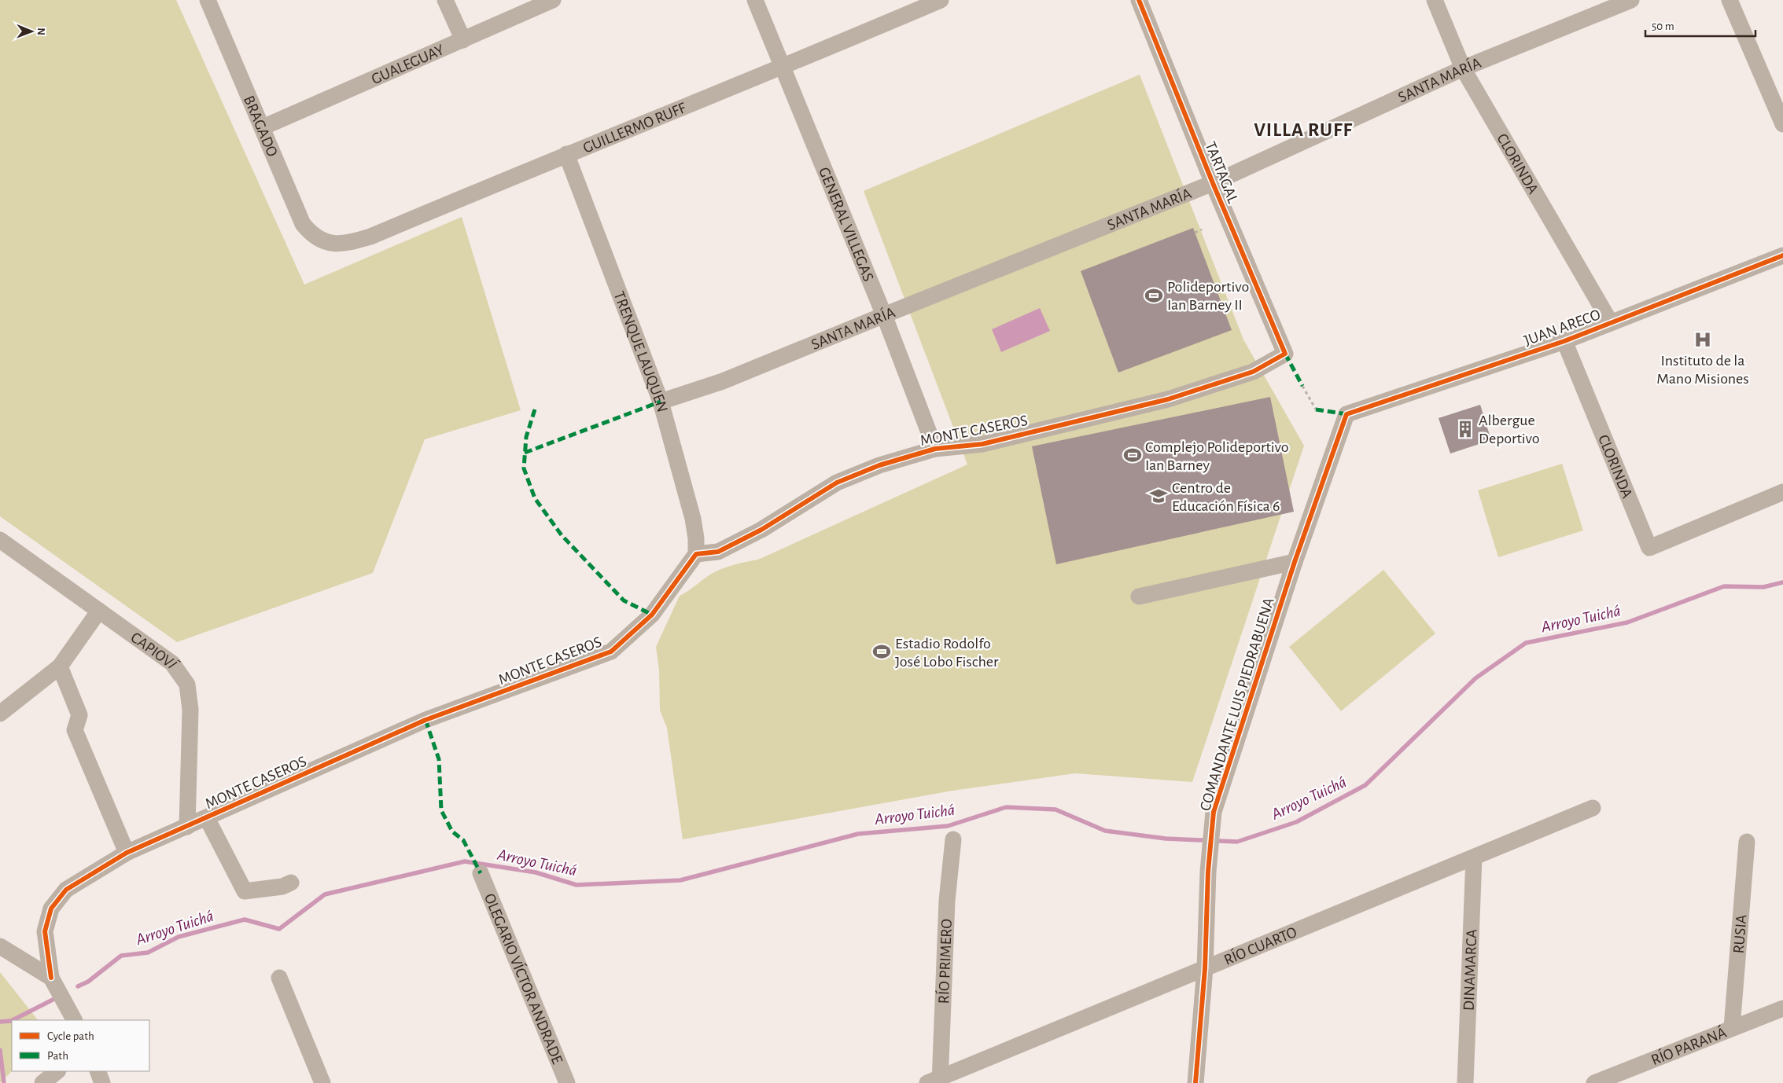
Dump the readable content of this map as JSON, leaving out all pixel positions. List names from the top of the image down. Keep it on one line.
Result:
{"streets":{"street":["GUALEGUAY","SANTA MARÍA","BRAGADO","GUILLERMO RUFF","CLORINDA","TARTAGAL","GENERAL VILLEGAS","JUAN ARECO","TRENQUE LAUQUEN","MONTE CASEROS","CAPIOVÍ","COMANDANTE LUIS PIEDRABUENA","RUSIA","RÍO CUARTO","RÍO PRIMERO","DINAMARCA","OLEGARIO VÍCTOR ANDRADE","RÍO PARANÁ"]},"crossings":[["GUALEGUAY","BRAGADO"],["SANTA MARÍA","CLORINDA"],["SANTA MARÍA","TARTAGAL"],["SANTA MARÍA","GENERAL VILLEGAS"],["SANTA MARÍA","TRENQUE LAUQUEN"],["BRAGADO","GUILLERMO RUFF"],["GUILLERMO RUFF","GENERAL VILLEGAS"],["GUILLERMO RUFF","TRENQUE LAUQUEN"],["CLORINDA","JUAN ARECO"],["TARTAGAL","MONTE CASEROS"],["GENERAL VILLEGAS","MONTE CASEROS"],["JUAN ARECO","COMANDANTE LUIS PIEDRABUENA"],["TRENQUE LAUQUEN","MONTE CASEROS"],["MONTE CASEROS","CAPIOVÍ"],["COMANDANTE LUIS PIEDRABUENA","RÍO CUARTO"],["RUSIA","RÍO PARANÁ"],["RÍO CUARTO","RÍO PRIMERO"],["RÍO CUARTO","DINAMARCA"]],"districts":["VILLA RUFF"],"water":["Arroyo Tuichá"],"places":{"sports":["Polideportivo Ian Barney II","Complejo Polideportivo Ian Barney","Estadio Rodolfo José Lobo Fischer"],"hospital":["Instituto de la Mano Misiones"],"building":["Albergue Deportivo"],"school or university":["Centro de Educación Física 6"]},"legend":["Cycle path","Path"],"scale_bar":"50 m","north":"right"}
